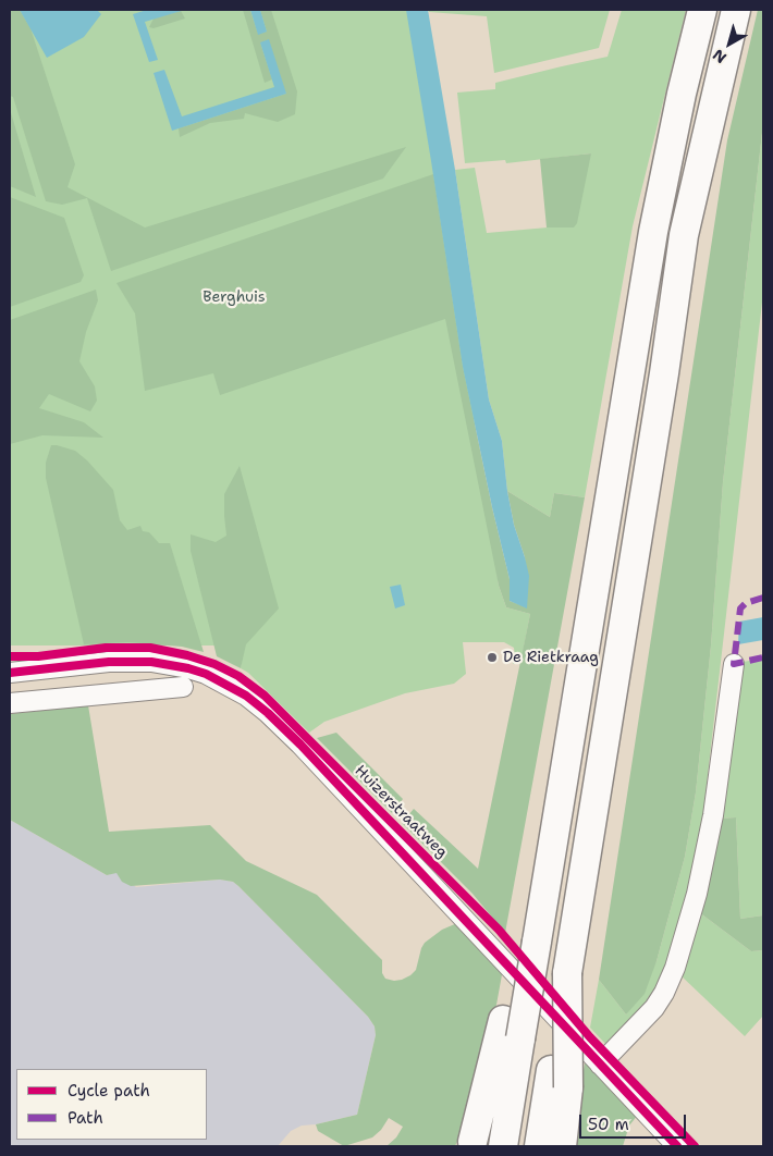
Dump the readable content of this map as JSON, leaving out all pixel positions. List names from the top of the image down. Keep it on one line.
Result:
{"streets":{"street":["Huizerstraatweg"]},"parks":["Berghuis"],"places":["De Rietkraag"],"legend":["Cycle path","Path"],"scale_bar":"50 m","north":"bottom left"}
